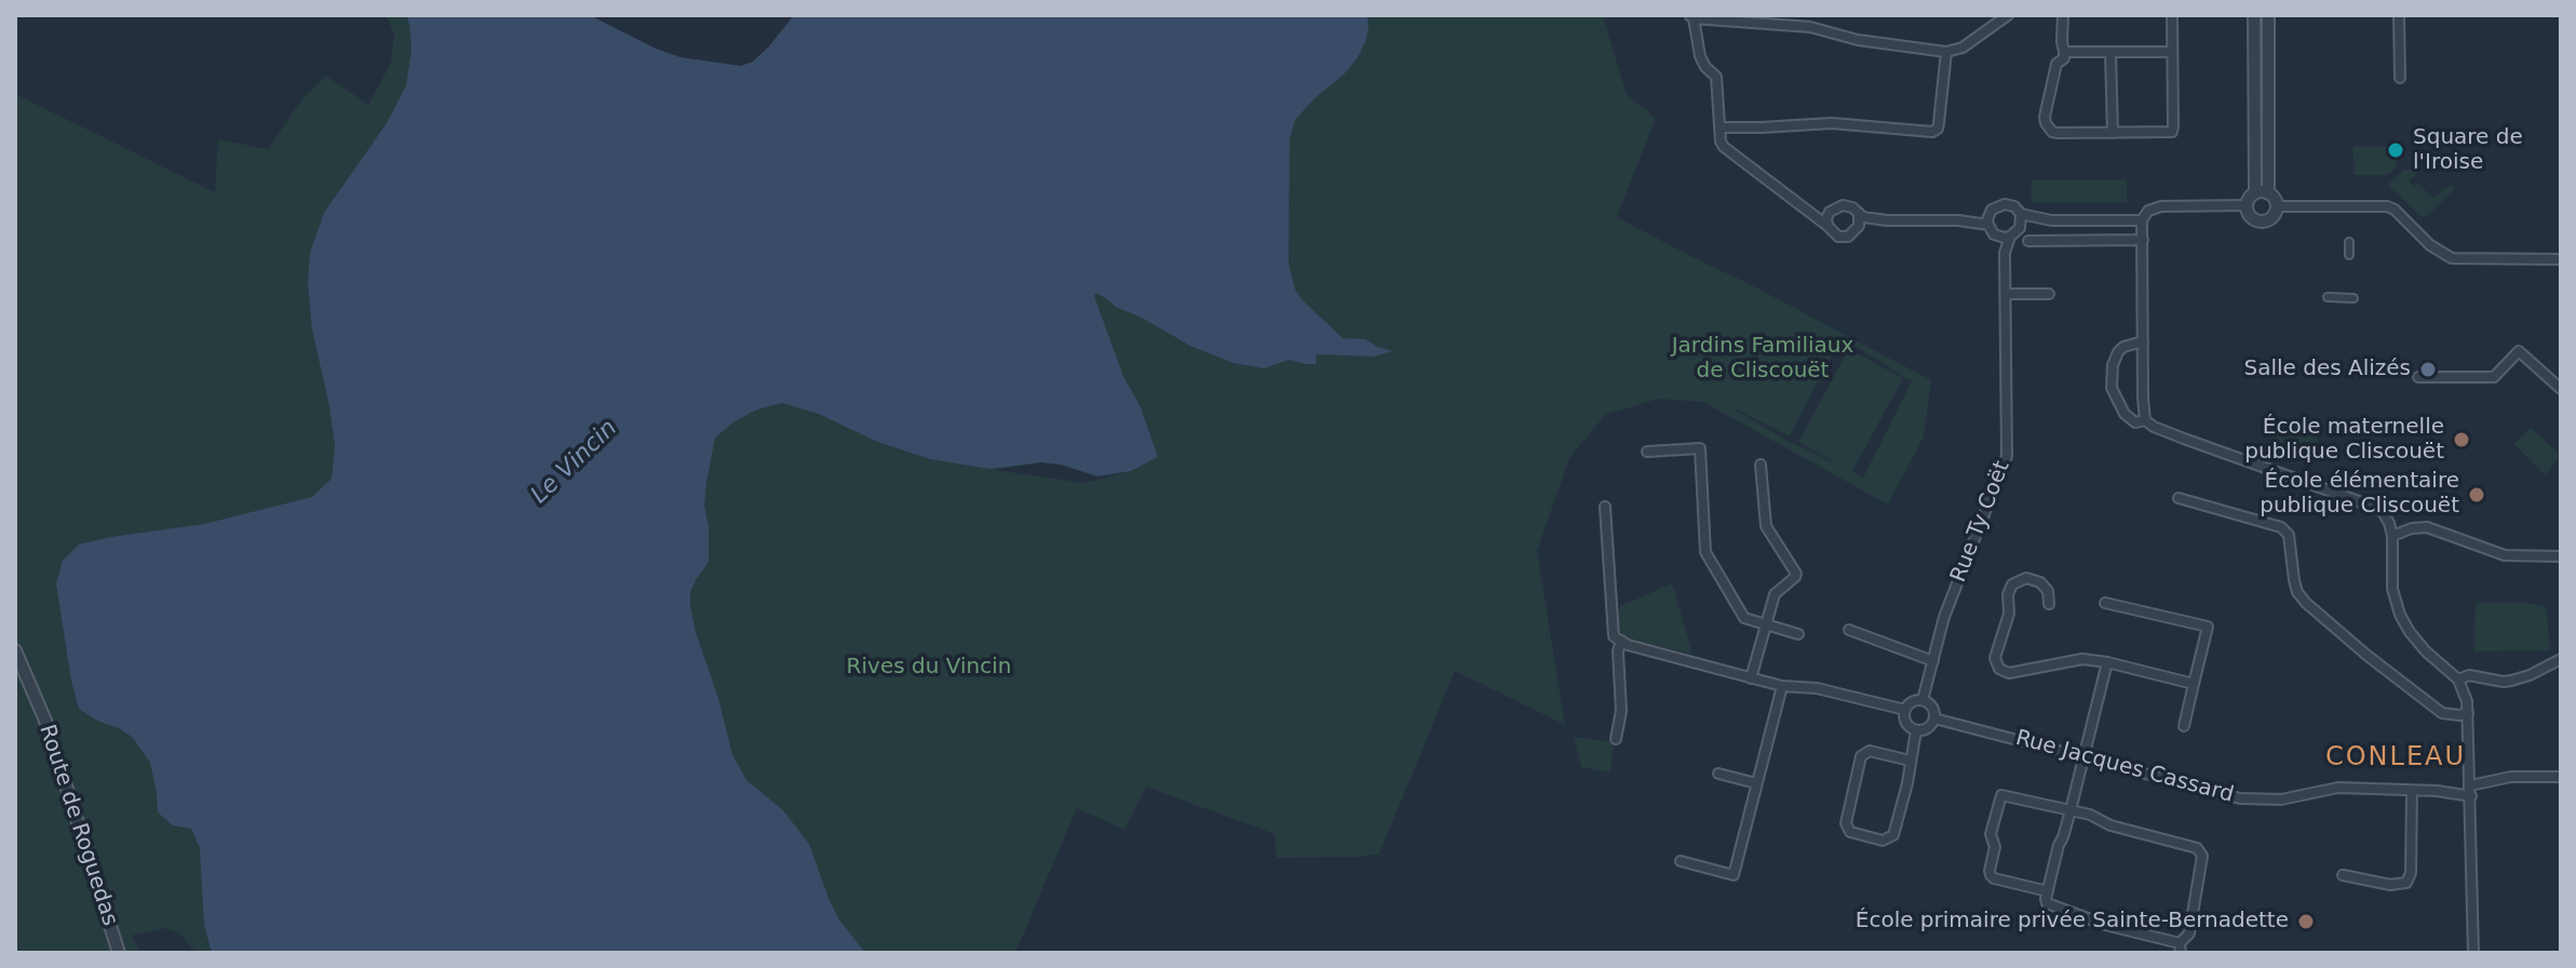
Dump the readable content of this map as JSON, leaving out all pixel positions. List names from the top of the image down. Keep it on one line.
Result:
{"streets":{"street":["Rue Ty Coët","Rue Jacques Cassard","Route de Roguedas"]},"crossings":[["Rue Ty Coët","Rue Jacques Cassard"]],"districts":["CONLEAU"],"water":["Le Vincin"],"parks":["Jardins Familiaux de Cliscouët","Rives du Vincin"],"places":["Square de l'Iroise","Salle des Alizés","École maternelle publique Cliscouët","École élémentaire publique Cliscouët","École primaire privée Sainte-Bernadette"]}
